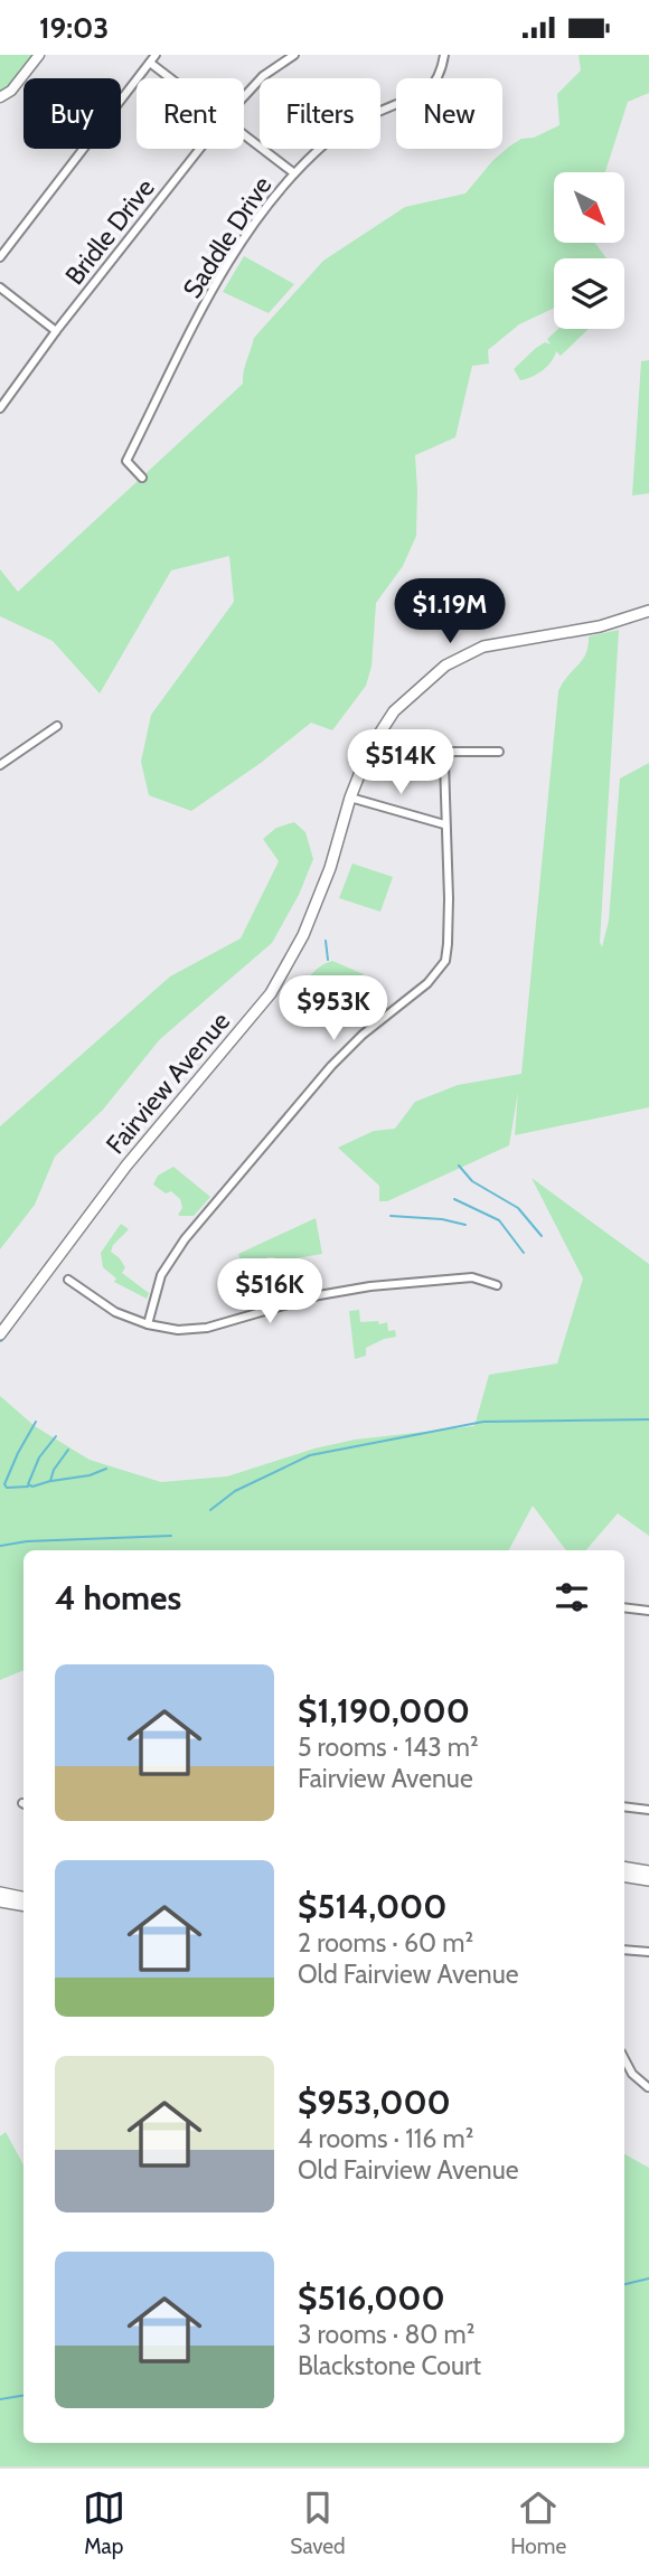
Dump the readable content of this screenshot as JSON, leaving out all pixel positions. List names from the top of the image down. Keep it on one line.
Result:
{"streets":{"main road":["Fairview Avenue"],"street":["Bridle Drive","Saddle Drive"]},"north":"bottom right","page":{"status":"19:03","chip":["Buy","Rent","Filters","New"],"price":["$1.19M","$514K","$953K","$516K"],"heading":"4 homes","list":[{"name":"$1,190,000","note":"5 rooms · 143 m² · Fairview Avenue"},{"name":"$514,000","note":"2 rooms · 60 m² · Old Fairview Avenue"},{"name":"$953,000","note":"4 rooms · 116 m² · Old Fairview Avenue"},{"name":"$516,000","note":"3 rooms · 80 m² · Blackstone Court"}],"tabs":["Map","Saved","Home"]}}
